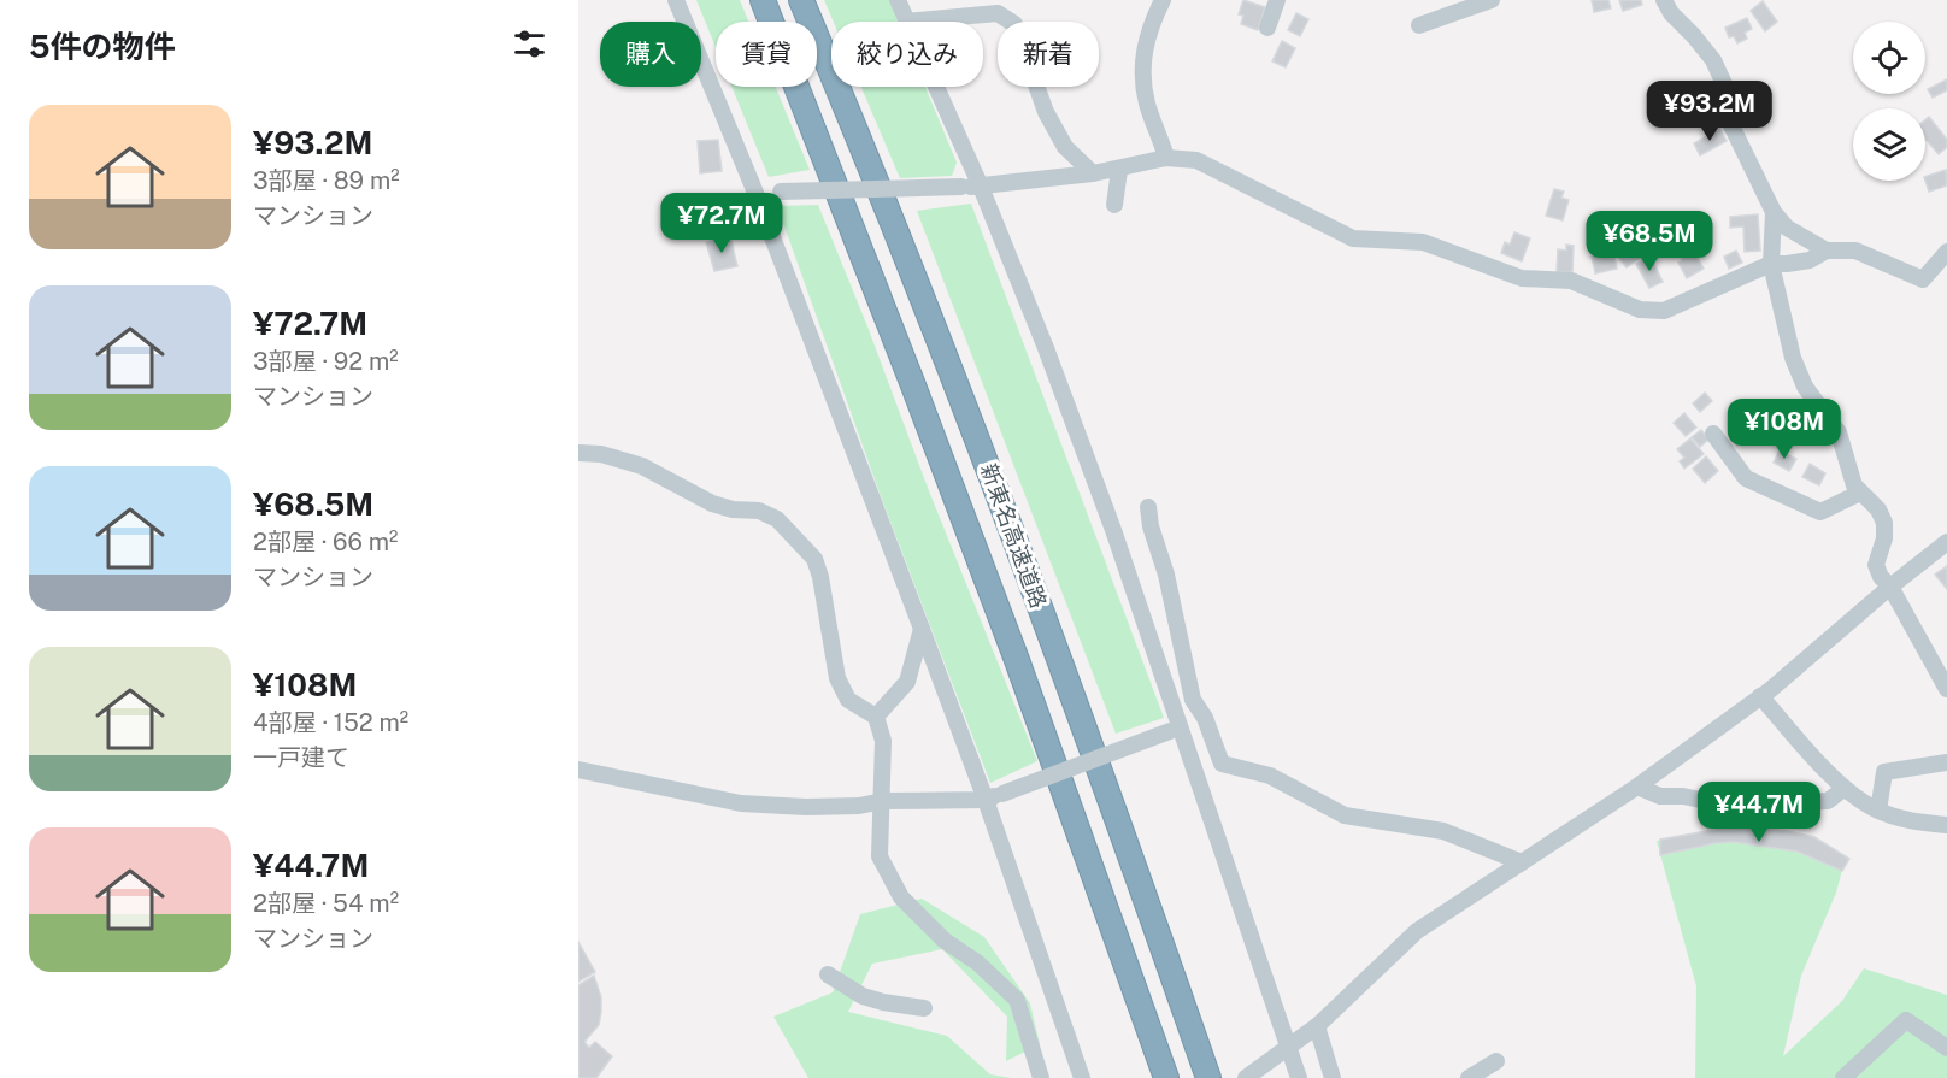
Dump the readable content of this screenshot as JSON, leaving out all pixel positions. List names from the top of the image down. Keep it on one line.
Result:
{"streets":{"highway":["新東名高速道路"]},"page":{"heading":"5件の物件","chip":["購入","賃貸","絞り込み","新着"],"price":["¥93.2M","¥72.7M","¥68.5M","¥108M","¥44.7M"],"list":[{"name":"¥93.2M","note":"3部屋 · 89 m² · マンション"},{"name":"¥72.7M","note":"3部屋 · 92 m² · マンション"},{"name":"¥68.5M","note":"2部屋 · 66 m² · マンション"},{"name":"¥108M","note":"4部屋 · 152 m² · 一戸建て"},{"name":"¥44.7M","note":"2部屋 · 54 m² · マンション"}]}}
